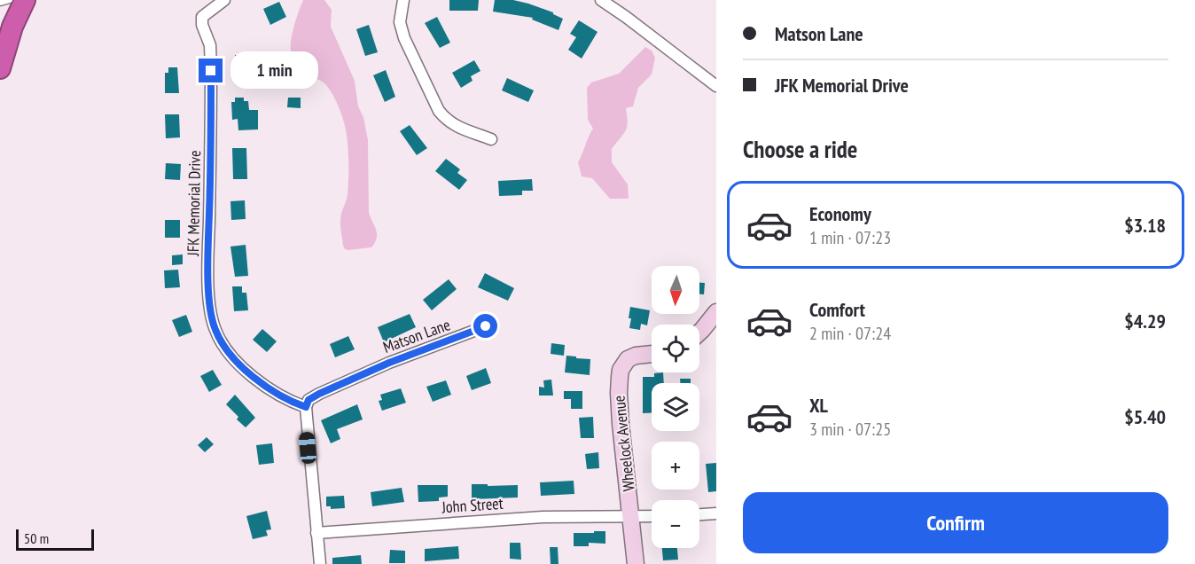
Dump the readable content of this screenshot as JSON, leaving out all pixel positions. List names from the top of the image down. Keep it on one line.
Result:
{"streets":{"street":["JFK Memorial Drive","Matson Lane","Wheelock Avenue","John Street"]},"crossings":[["JFK Memorial Drive","Matson Lane"],["Wheelock Avenue","John Street"]],"scale_bar":"50 m","north":"bottom","page":{"banner":["Matson Lane","JFK Memorial Drive"],"bubble":"1 min","heading":"Choose a ride","list":[{"name":"Economy","note":"1 min · 07:23","value":"$3.18"},{"name":"Comfort","note":"2 min · 07:24","value":"$4.29"},{"name":"XL","note":"3 min · 07:25","value":"$5.40"}],"map_buttons":["+","−"],"buttons":"Confirm","scale":"50 m"}}
